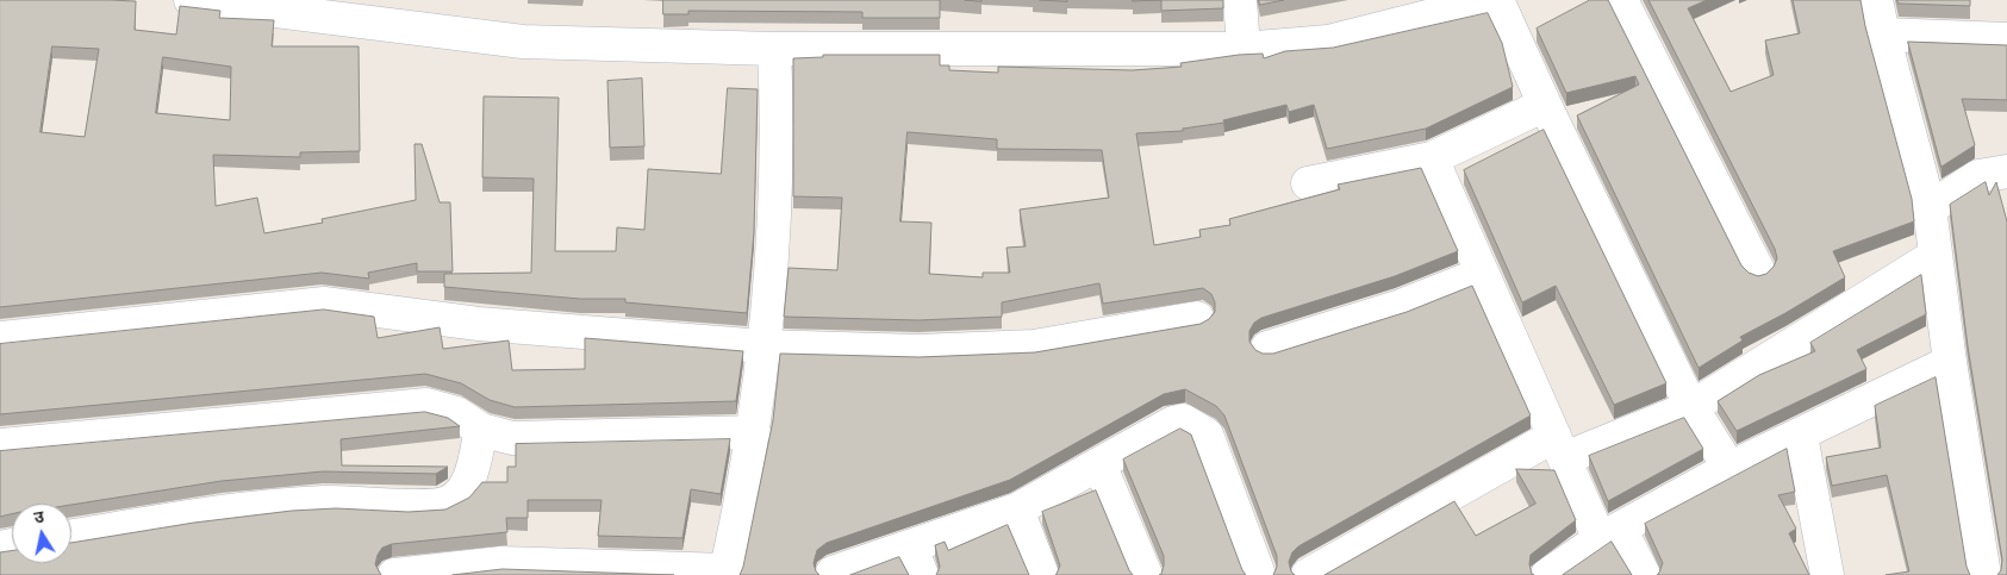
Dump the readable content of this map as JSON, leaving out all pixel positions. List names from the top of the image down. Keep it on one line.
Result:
{"north":"top"}
